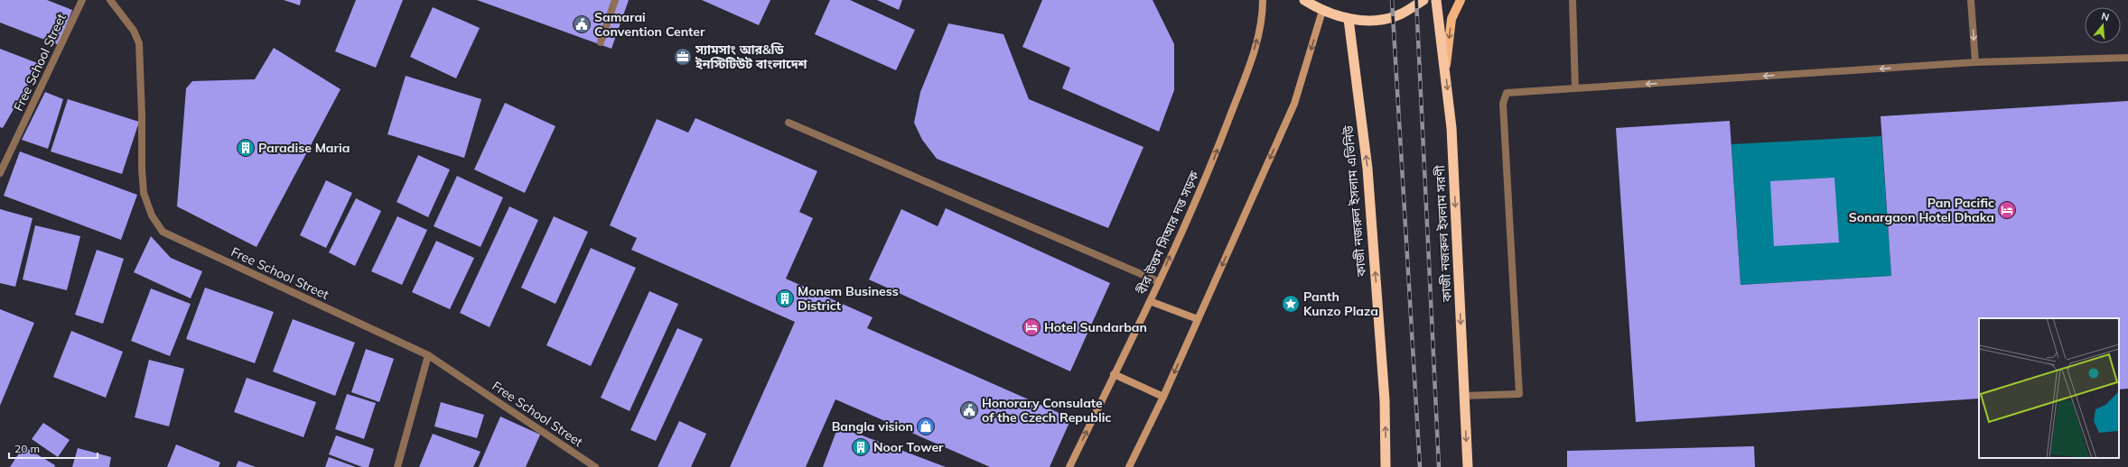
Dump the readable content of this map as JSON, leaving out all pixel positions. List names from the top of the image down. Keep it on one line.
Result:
{"streets":{"highway":["কাজী নজরুল ইসলাম এভিনিউ","কাজী নজরুল ইসলাম সরণী"],"main road":["বীর উত্তম সিআর দত্ত সড়ক"],"street":["Free School Street"]},"one_way":["কাজী নজরুল ইসলাম এভিনিউ","কাজী নজরুল ইসলাম সরণী"],"places":{"public building":["Samarai Convention Center","Honorary Consulate of the Czech Republic"],"office":["স্যামসাং আর&ডি ইনস্টিটিউট বাংলাদেশ"],"building":["Paradise Maria","Monem Business District","Noor Tower"],"hotel":["Pan Pacific Sonargaon Hotel Dhaka","Hotel Sundarban"],"place":["Panth Kunzo Plaza"],"shop":["Bangla vision"]},"scale_bar":"20 m","north":"top"}
